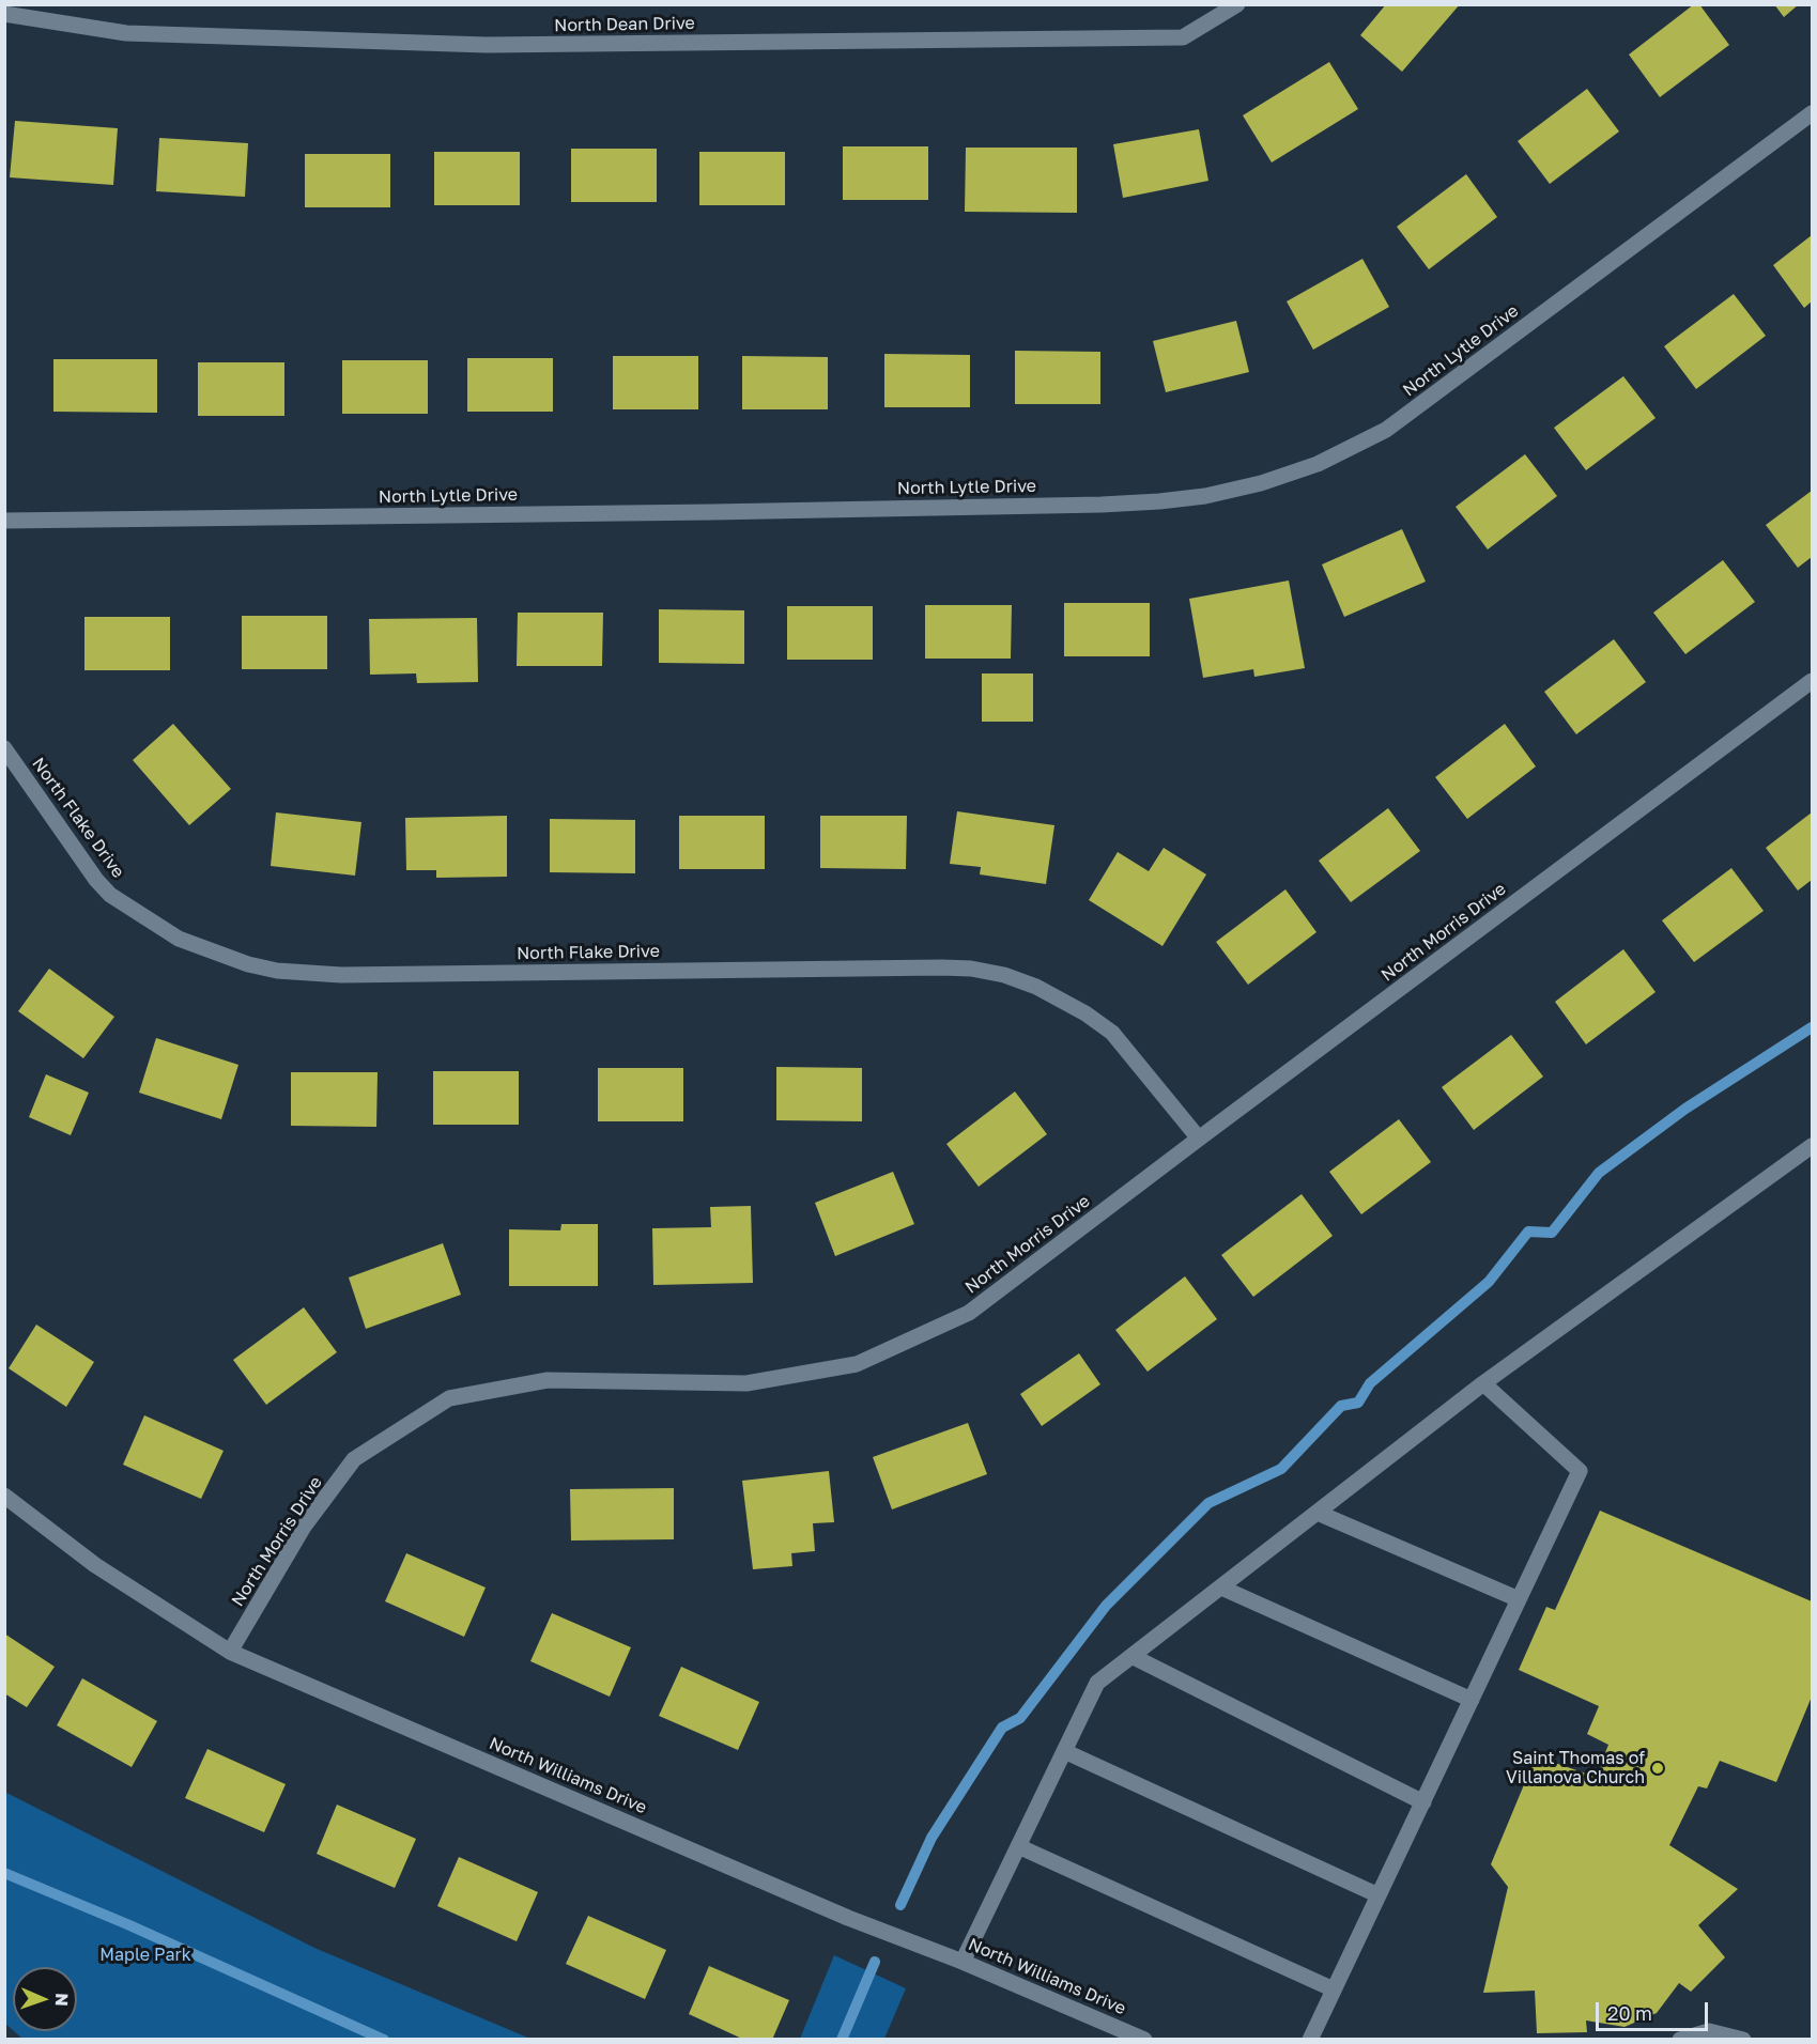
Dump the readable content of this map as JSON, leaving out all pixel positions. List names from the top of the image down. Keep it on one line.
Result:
{"streets":{"street":["North Dean Drive","North Lytle Drive","North Flake Drive","North Morris Drive","North Williams Drive"]},"crossings":[["North Flake Drive","North Morris Drive"],["North Morris Drive","North Williams Drive"]],"parks":["Maple Park"],"places":["Saint Thomas of Villanova Church"],"scale_bar":"20 m","north":"right"}
